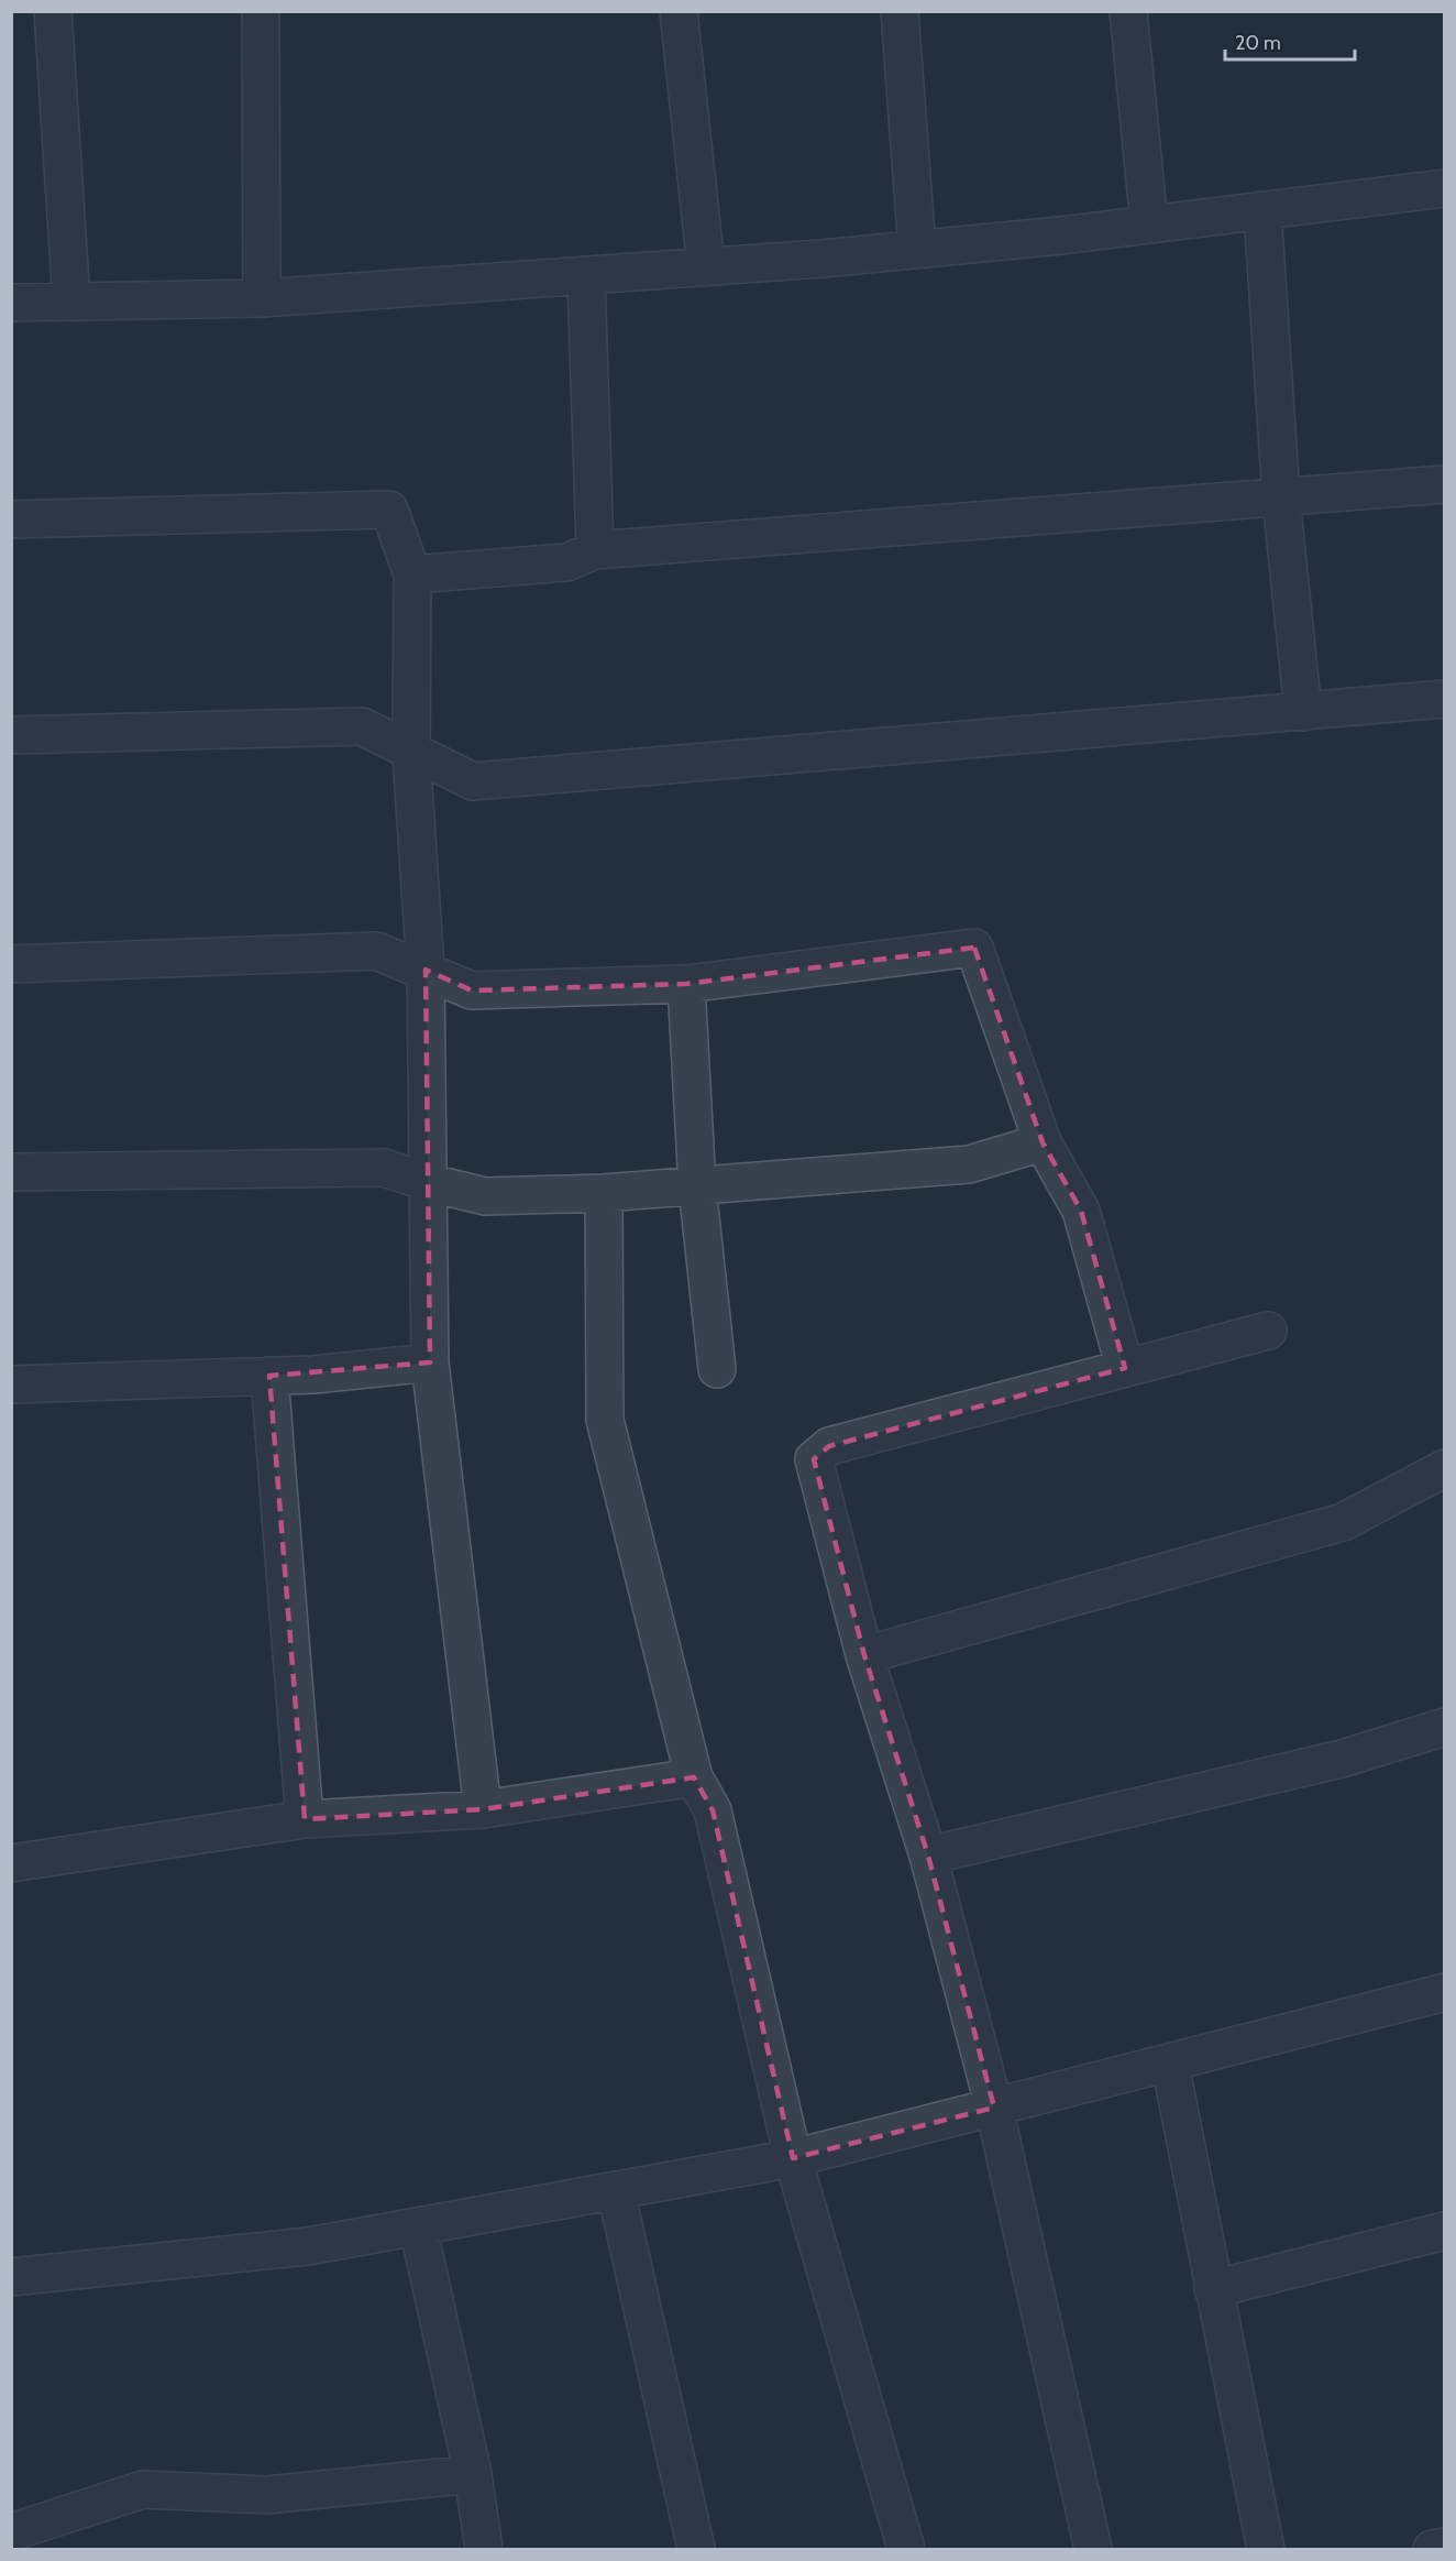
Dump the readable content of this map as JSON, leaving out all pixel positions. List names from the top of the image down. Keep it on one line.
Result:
{"scale_bar":"20 m"}
